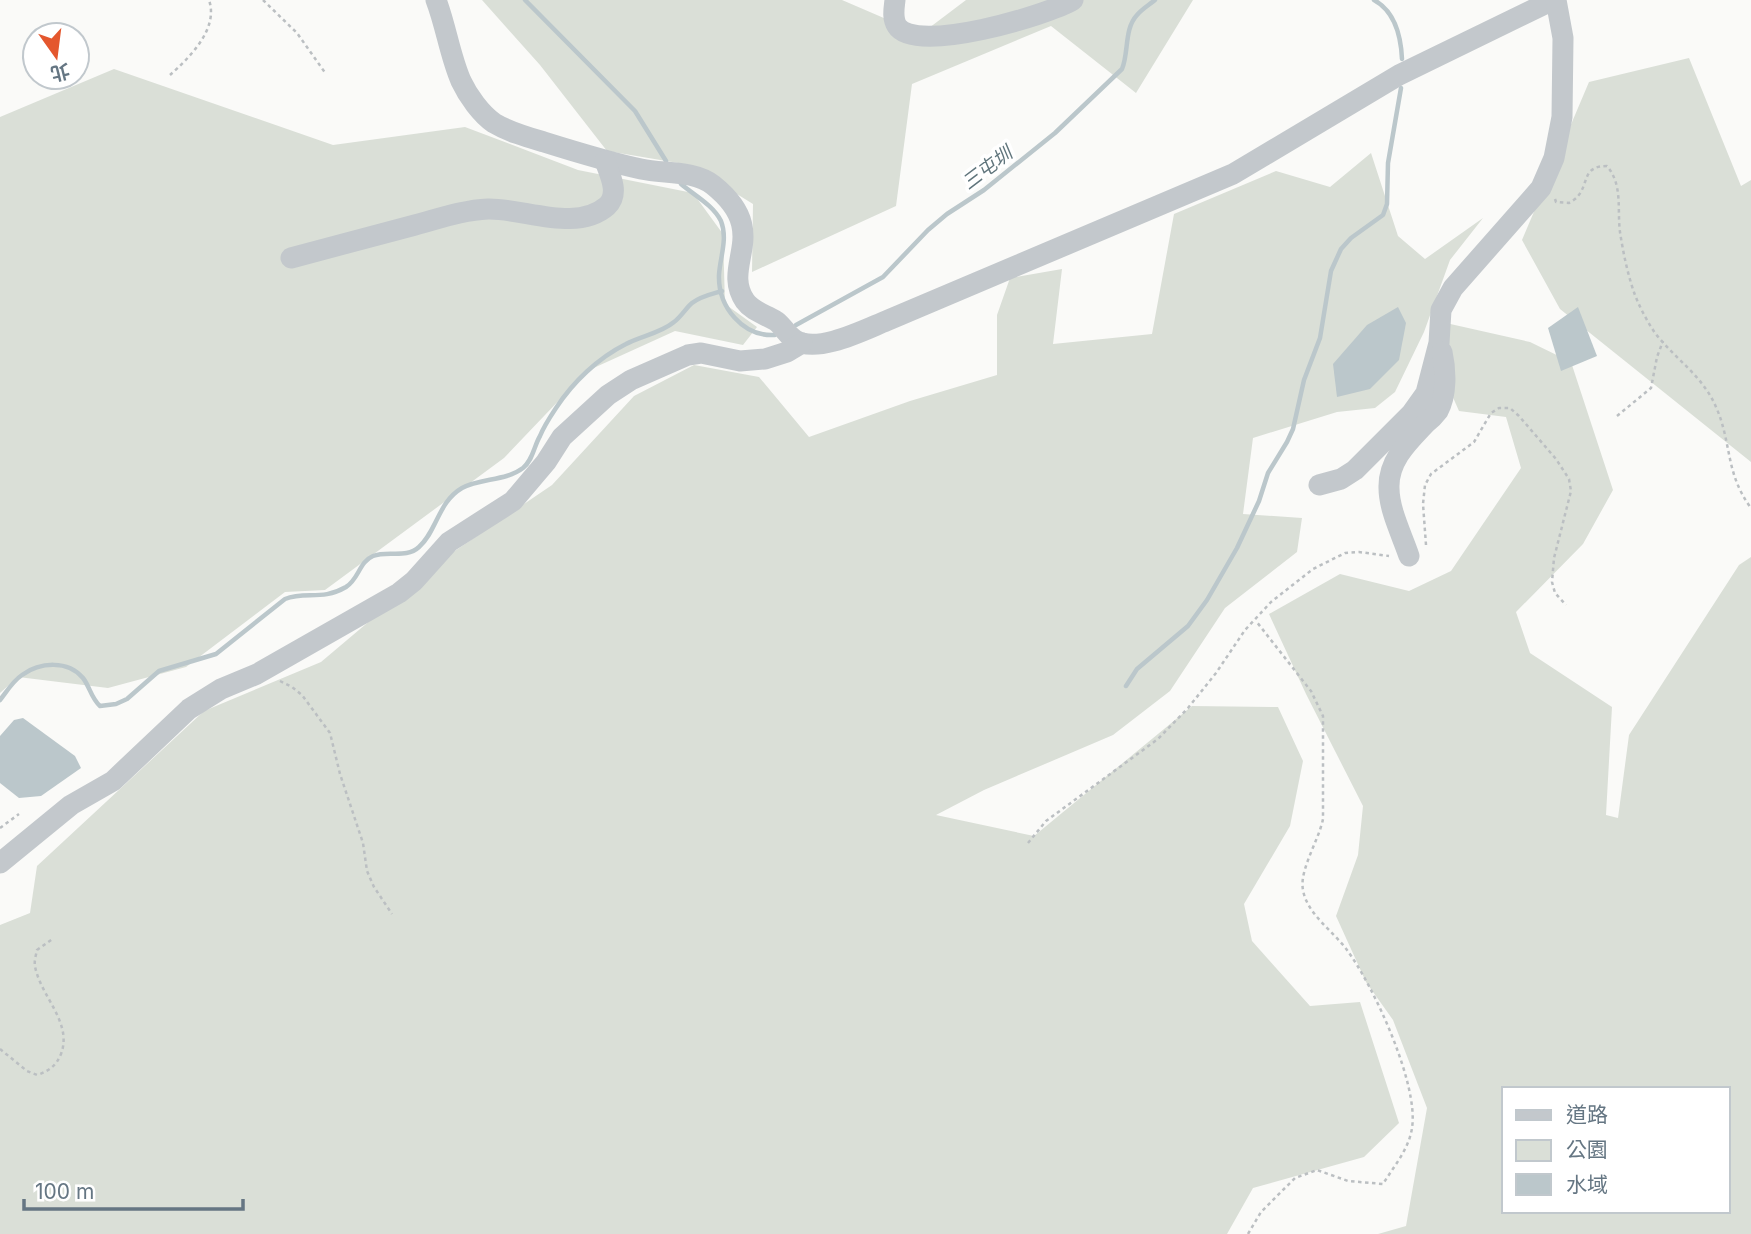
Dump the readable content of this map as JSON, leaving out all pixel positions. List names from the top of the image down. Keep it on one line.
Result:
{"water":["三屯圳"],"legend":["道路","公園","水域"],"scale_bar":"100 m","north":"bottom"}
